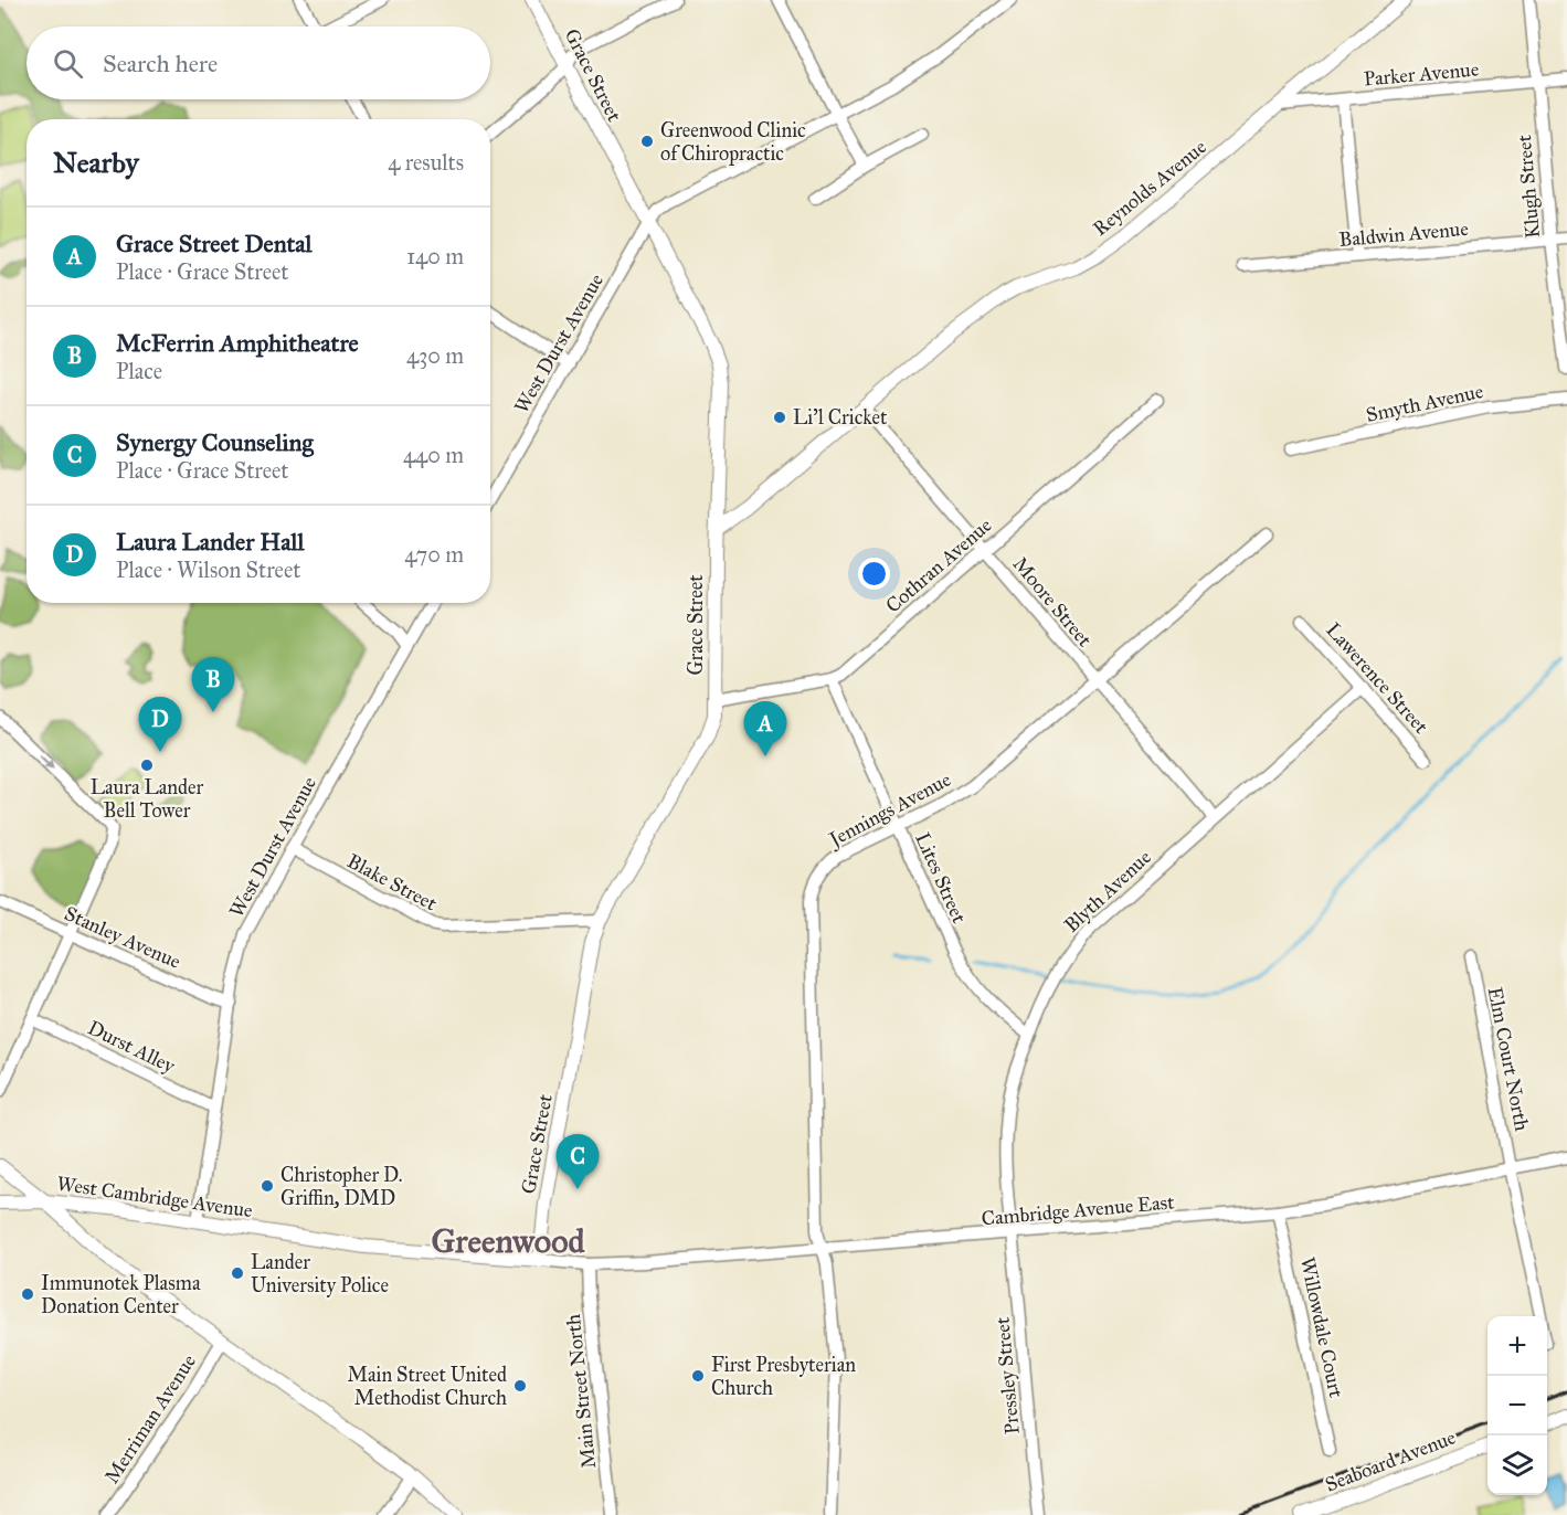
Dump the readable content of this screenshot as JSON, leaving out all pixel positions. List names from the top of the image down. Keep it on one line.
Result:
{"streets":{"main road":["Grace Street","Reynolds Avenue","West Cambridge Avenue","Seaboard Avenue"],"street":["Parker Avenue","Klugh Street","Baldwin Avenue","West Durst Avenue","Smyth Avenue","Cothran Avenue","Moore Street","Lawerence Street","Jennings Avenue","Lites Street","Blake Street","Blyth Avenue","Stanley Avenue","Durst Alley","Elm Court North","Cambridge Avenue East","Willowdale Court","Pressley Street","Main Street North","Merriman Avenue"]},"crossings":[["Parker Avenue","Klugh Street"],["Parker Avenue","Reynolds Avenue"],["Grace Street","Reynolds Avenue"],["Grace Street","West Durst Avenue"],["Grace Street","Cothran Avenue"],["Grace Street","Blake Street"],["Grace Street","West Cambridge Avenue"],["Grace Street","Cambridge Avenue East"],["Klugh Street","Baldwin Avenue"],["Reynolds Avenue","Moore Street"],["West Durst Avenue","Blake Street"],["West Durst Avenue","Stanley Avenue"],["West Durst Avenue","Durst Alley"],["West Durst Avenue","West Cambridge Avenue"],["Cothran Avenue","Moore Street"],["Cothran Avenue","Lites Street"],["Moore Street","Jennings Avenue"],["Moore Street","Blyth Avenue"],["Lawerence Street","Blyth Avenue"],["Jennings Avenue","Lites Street"],["Jennings Avenue","Cambridge Avenue East"],["Lites Street","Blyth Avenue"],["Blyth Avenue","Cambridge Avenue East"],["Blyth Avenue","Pressley Street"],["Elm Court North","Cambridge Avenue East"],["West Cambridge Avenue","Cambridge Avenue East"],["Cambridge Avenue East","Willowdale Court"],["Cambridge Avenue East","Pressley Street"],["Cambridge Avenue East","Main Street North"]],"districts":["Greenwood"],"places":["Greenwood Clinic of Chiropractic","Li'l Cricket","Laura Lander Bell Tower","Christopher D. Griffin, DMD","Lander University Police","Immunotek Plasma Donation Center","First Presbyterian Church","Main Street United Methodist Church"],"page":{"search":"Search here","heading":["Nearby","4 results"],"list":[{"mark":"A","name":"Grace Street Dental","note":"Place · Grace Street","value":"140 m"},{"mark":"B","name":"McFerrin Amphitheatre","note":"Place","value":"430 m"},{"mark":"C","name":"Synergy Counseling","note":"Place · Grace Street","value":"440 m"},{"mark":"D","name":"Laura Lander Hall","note":"Place · Wilson Street","value":"470 m"}],"pins":["B","D","A","C"],"map_buttons":["+","−"]}}
